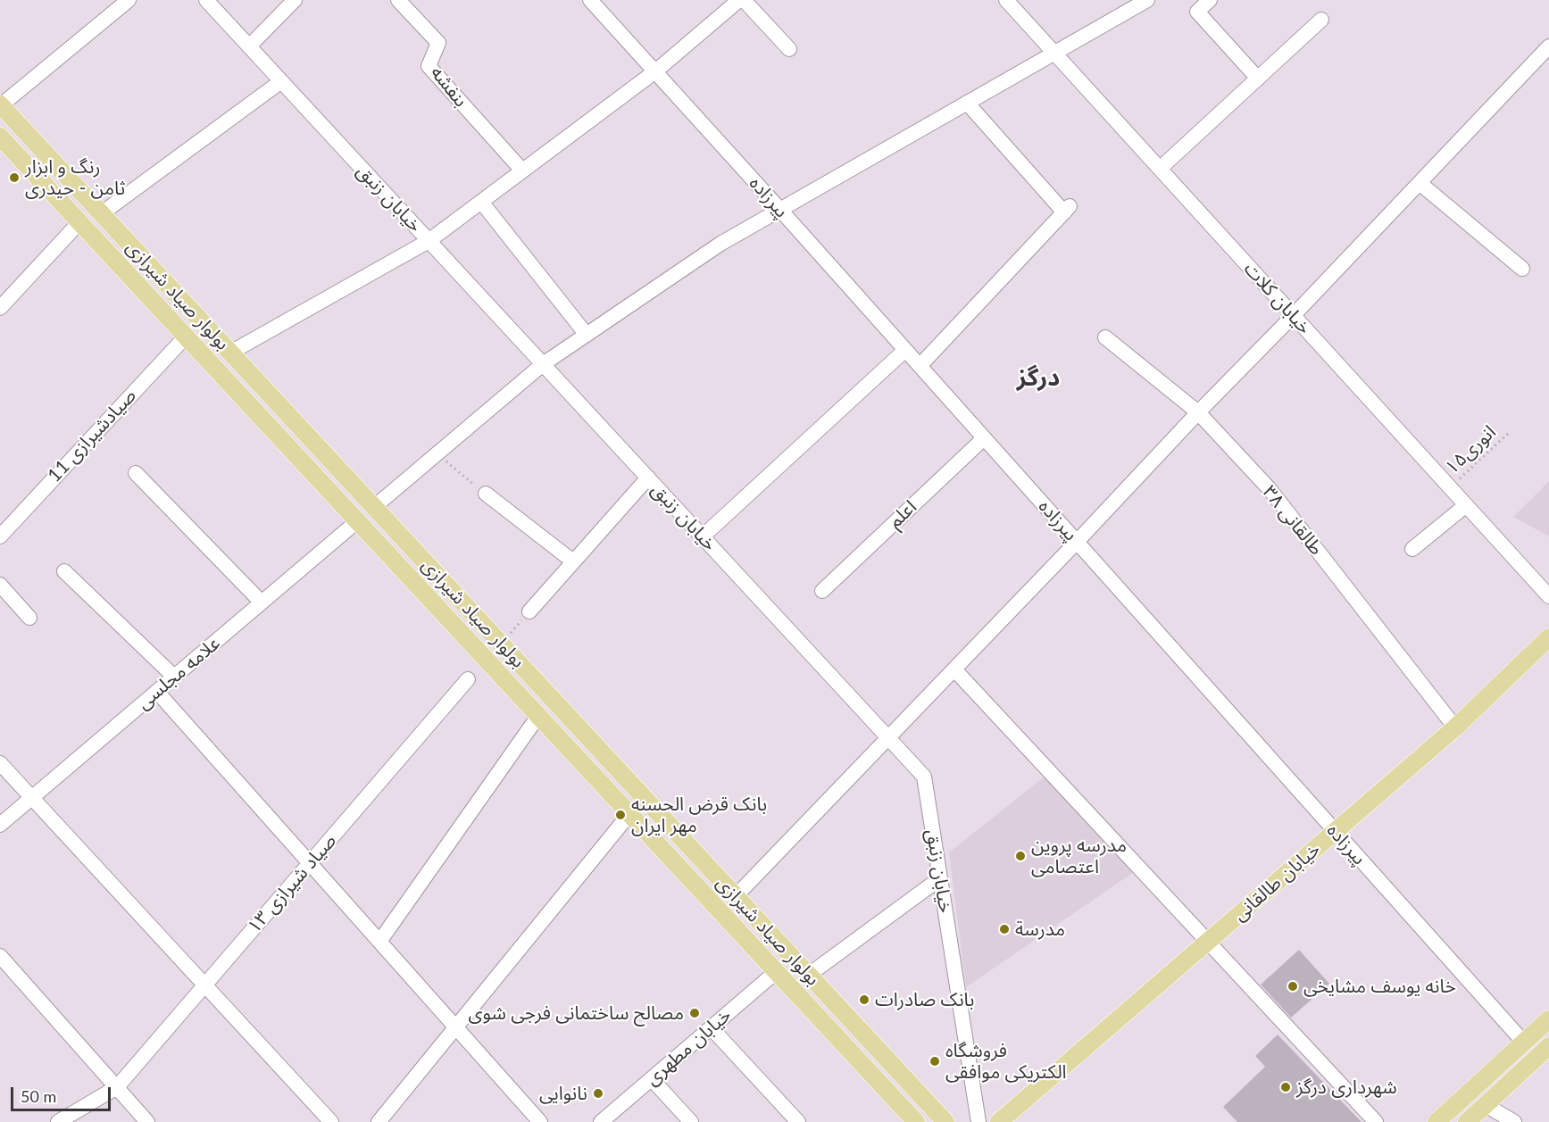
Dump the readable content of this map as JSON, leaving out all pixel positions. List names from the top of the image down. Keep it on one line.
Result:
{"streets":{"main road":["بولوار صیاد شیرازی","خیابان طالقانی"],"street":["بنفشه","پیرزاده","خیابان زنبق","خیابان کلات","صیادشیرازی 11","اعلم","طالقانی ۳۸","علامه مجلسی","صیاد شیرازی ۱۳","خیابان مطهری"],"path":["انوری۱۵"]},"crossings":[["پیرزاده","اعلم"],["پیرزاده","خیابان طالقانی"],["بولوار صیاد شیرازی","صیادشیرازی 11"],["بولوار صیاد شیرازی","علامه مجلسی"],["بولوار صیاد شیرازی","خیابان مطهری"],["خیابان کلات","انوری۱۵"],["طالقانی ۳۸","خیابان طالقانی"]],"districts":["درگز"],"places":["رنگ و ابزار ثامن - حیدری","بانک قرض الحسنه مهر ایران","مدرسه پروین اعتصامی","مدرسة","خانه یوسف مشایخی","بانک صادرات","مصالح ساختمانی فرجی شوی","فروشگاه الکتریکی موافقی","شهرداری درگز","نانوایی"],"scale_bar":"50 m"}
